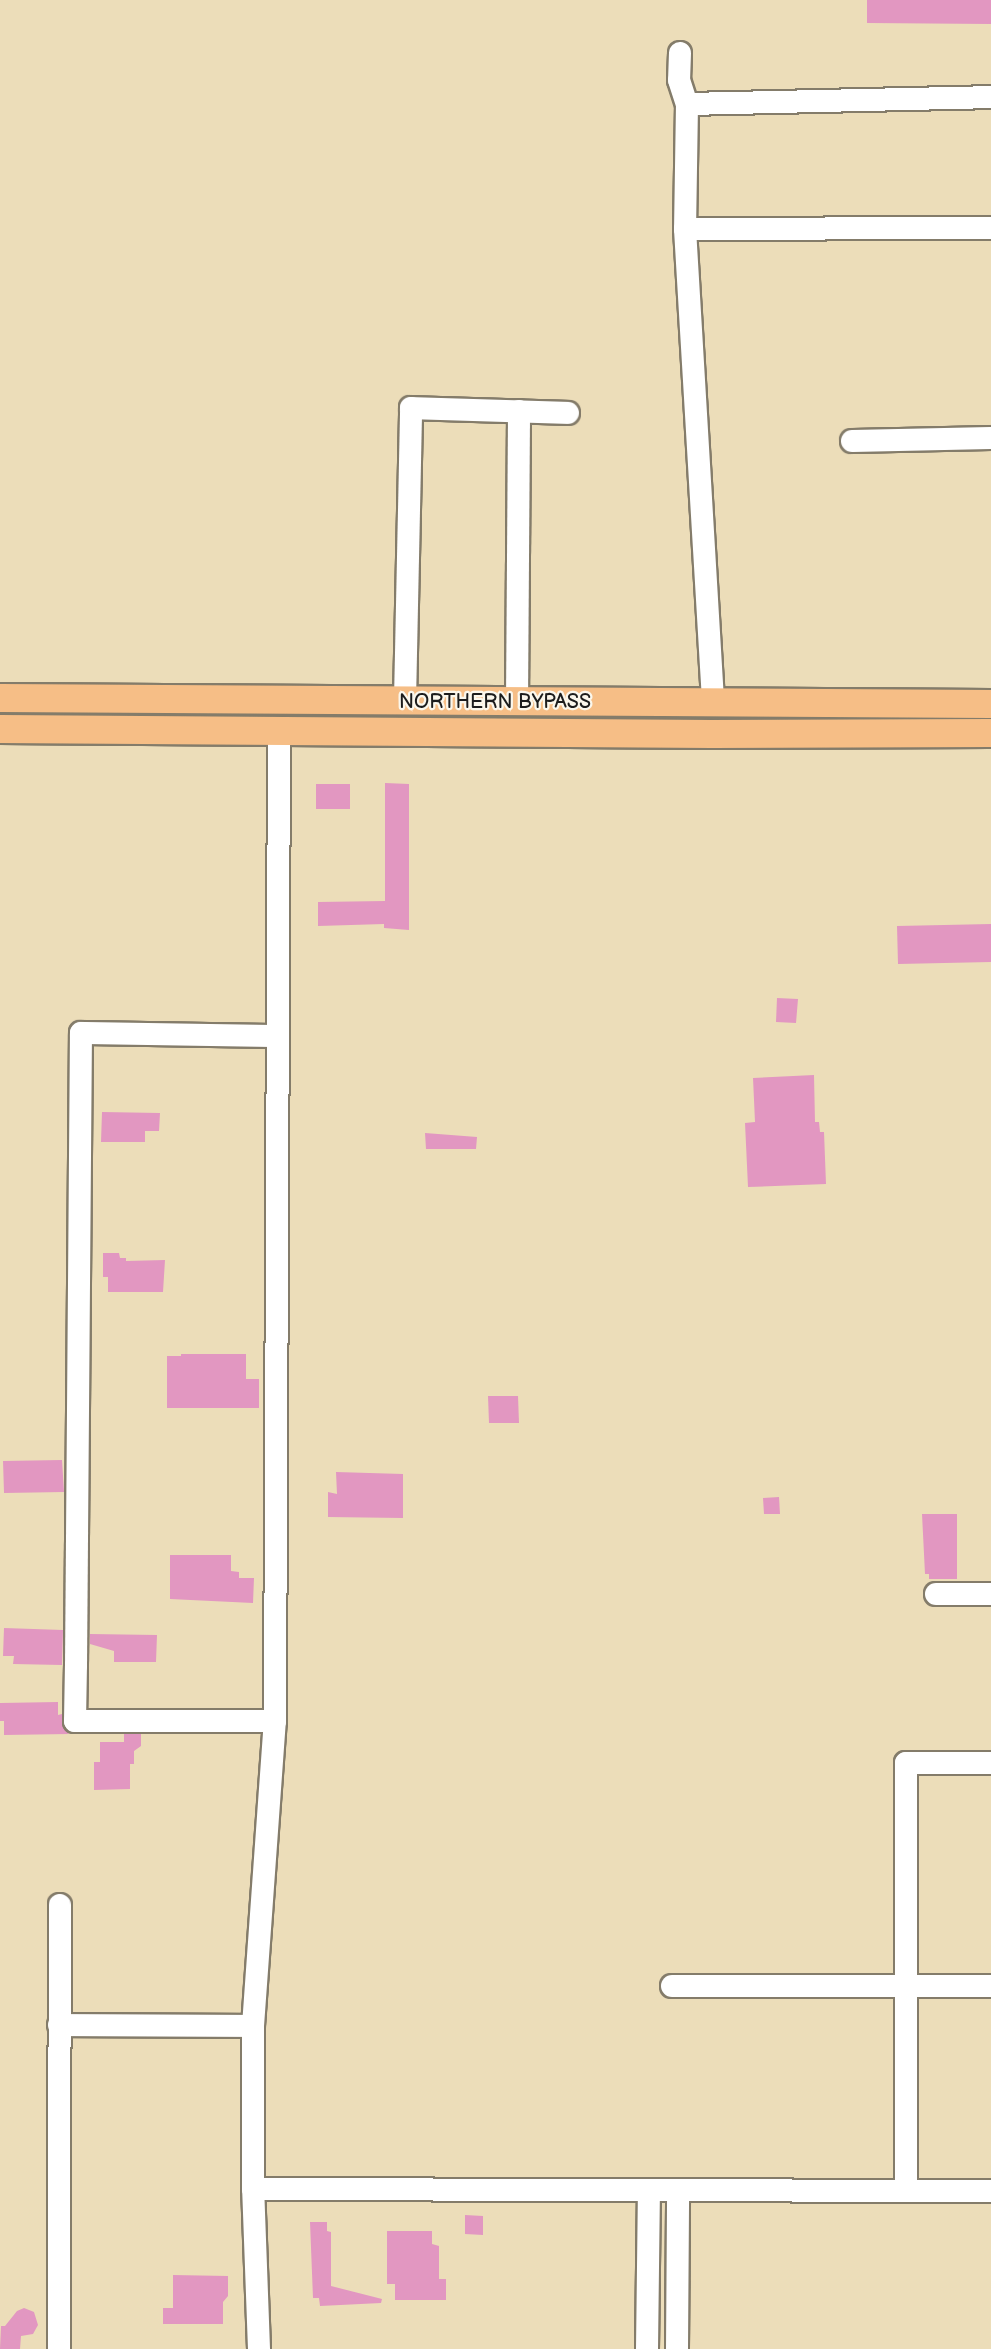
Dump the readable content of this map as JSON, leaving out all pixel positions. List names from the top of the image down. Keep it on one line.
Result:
{"streets":{"main road":["NORTHERN BYPASS"]}}
